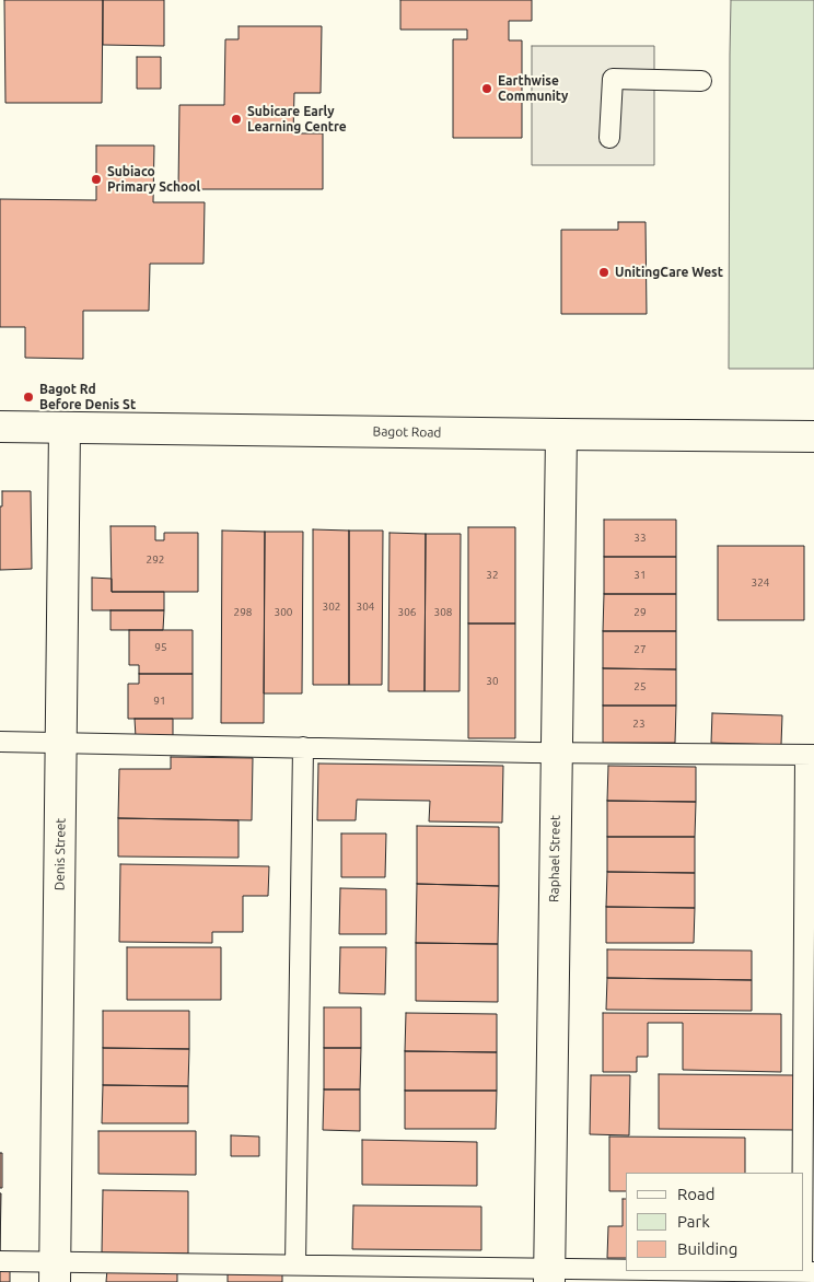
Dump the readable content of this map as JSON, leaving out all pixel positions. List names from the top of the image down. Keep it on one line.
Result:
{"streets":{"street":["Bagot Road","Denis Street","Raphael Street"]},"crossings":[["Bagot Road","Denis Street"],["Bagot Road","Raphael Street"]],"places":["Earthwise Community","Subicare Early Learning Centre","Subiaco Primary School","UnitingCare West","Bagot Rd Before Denis St"],"house_numbers":["33","292","32","31","324","302","304","298","300","306","308","29","95","27","30","25","91","23"],"legend":["Road","Park","Building"]}
